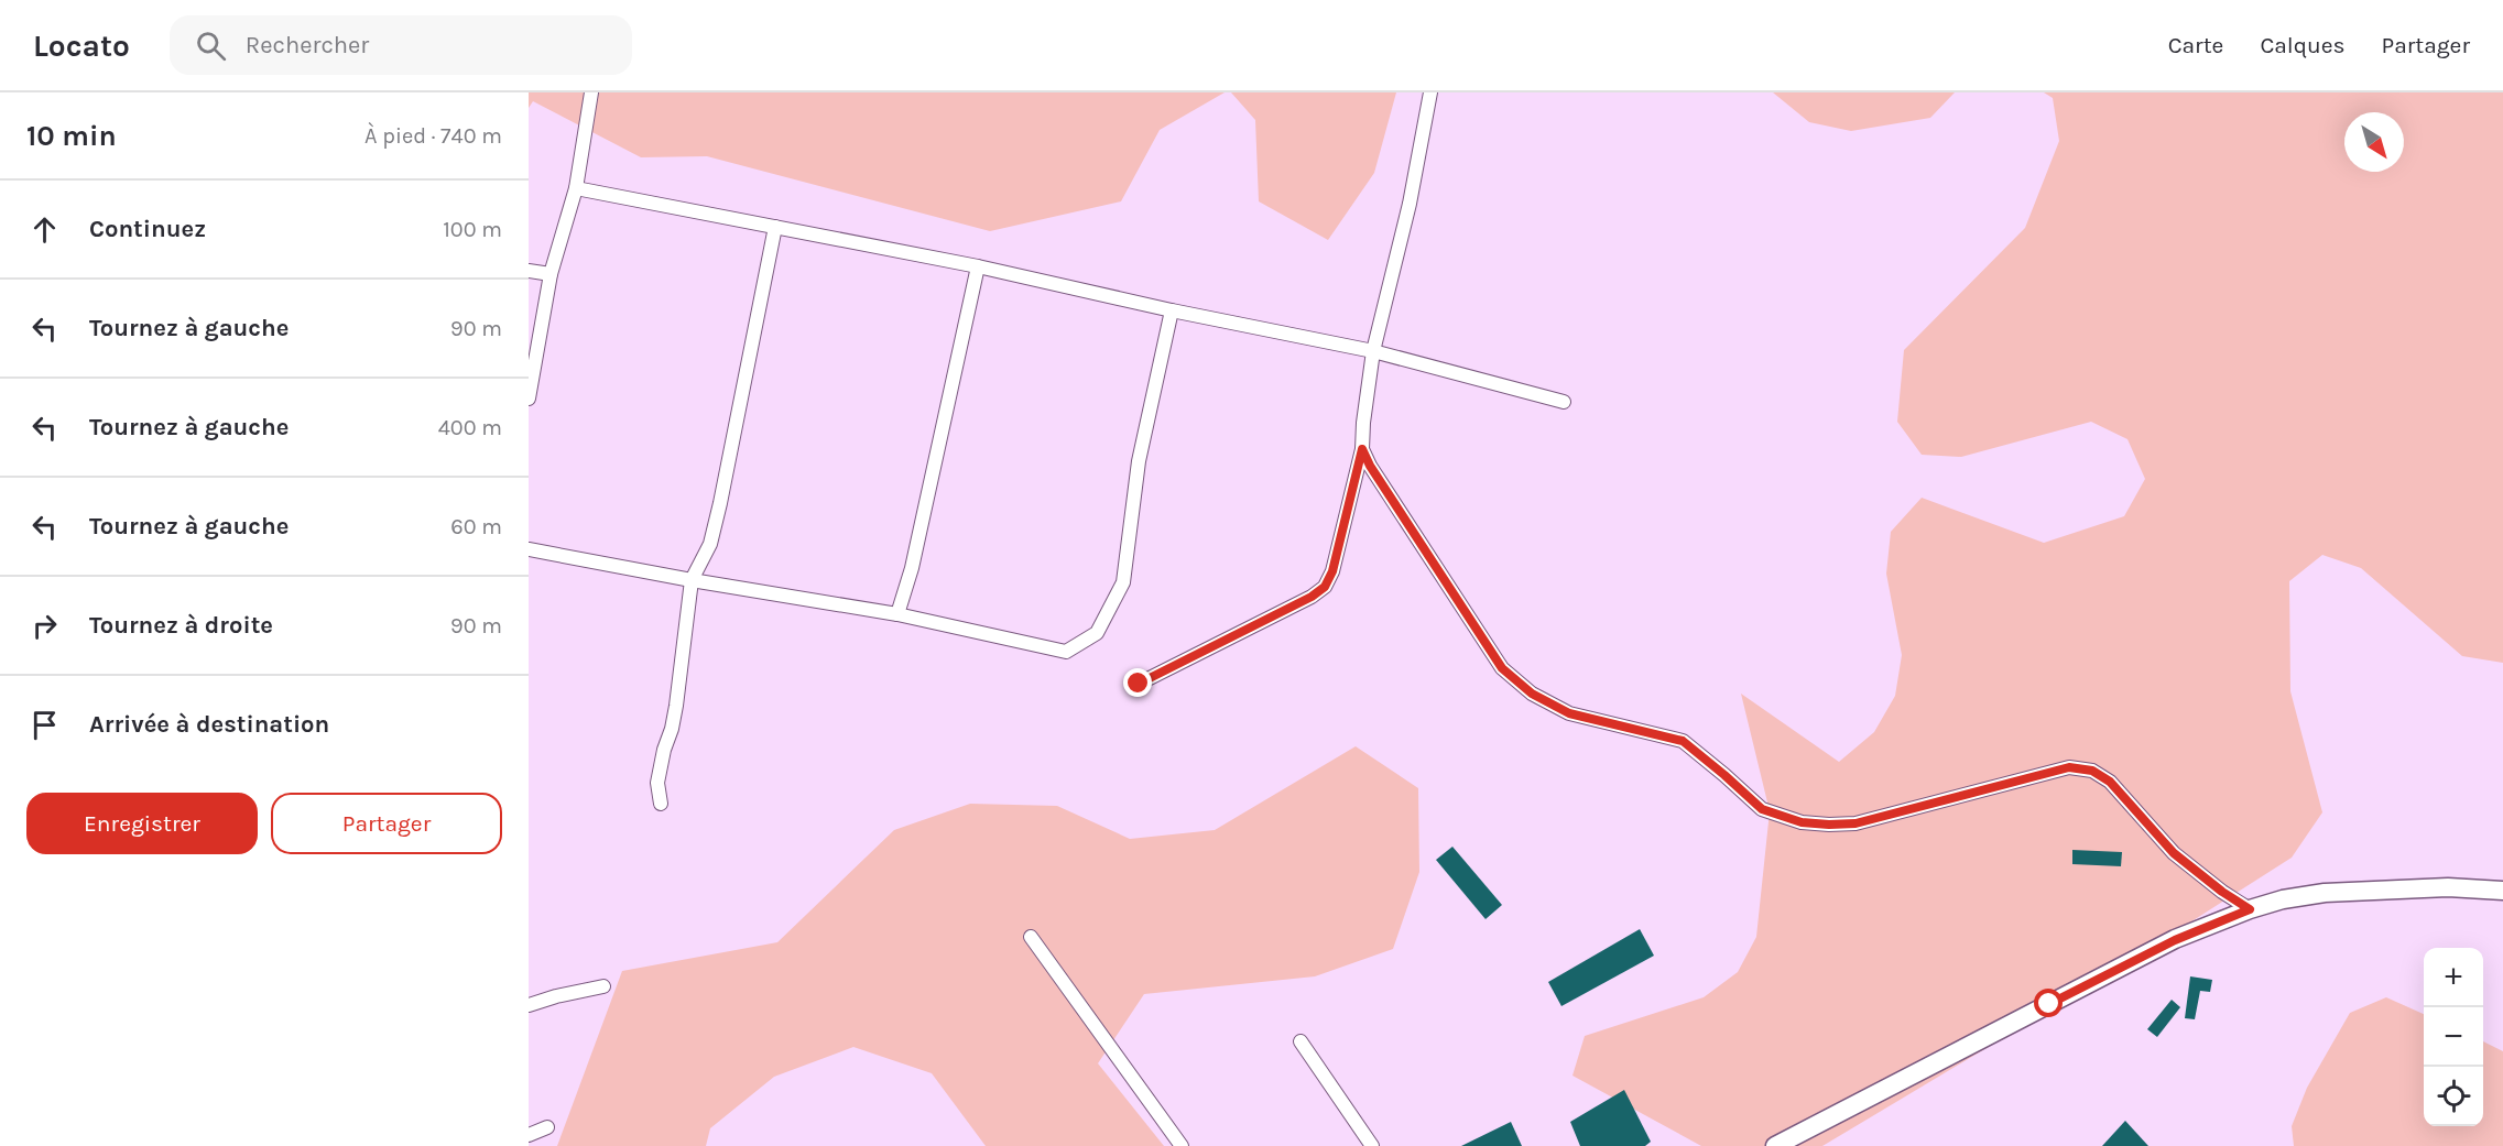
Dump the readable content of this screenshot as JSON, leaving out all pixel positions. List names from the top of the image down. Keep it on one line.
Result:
{"north":"bottom right","page":{"header":"Locato","search":"Rechercher","nav":["Carte","Calques","Partager"],"heading":["10 min","À pied · 740 m"],"list":[["Continuez","100 m"],["Tournez à gauche","90 m"],["Tournez à gauche","400 m"],["Tournez à gauche","60 m"],["Tournez à droite","90 m"],"Arrivée à destination"],"buttons":["Enregistrer","Partager"],"map_buttons":["+","−"]}}
